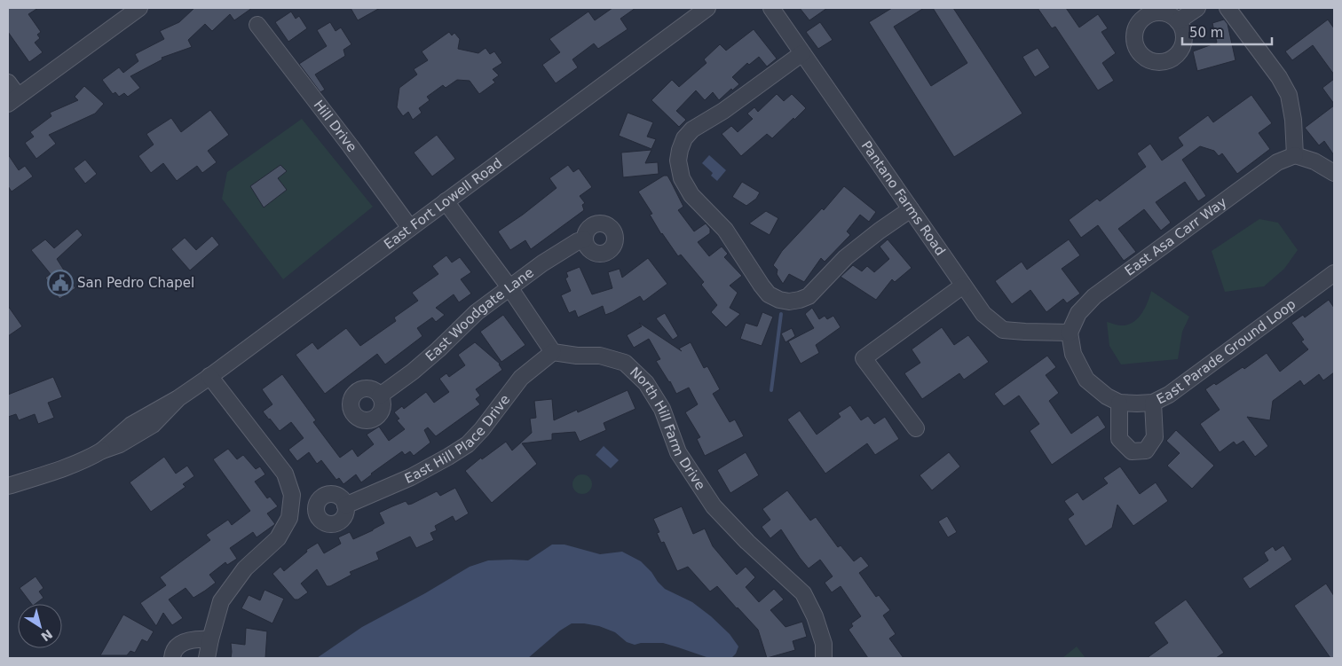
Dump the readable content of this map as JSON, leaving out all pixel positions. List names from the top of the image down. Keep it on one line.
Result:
{"streets":{"street":["Hill Drive","Pantano Farms Road","East Fort Lowell Road","East Asa Carr Way","East Woodgate Lane","East Parade Ground Loop","North Hill Farm Drive","East Hill Place Drive"]},"crossings":[["Hill Drive","East Fort Lowell Road"],["Pantano Farms Road","East Asa Carr Way"],["Pantano Farms Road","East Parade Ground Loop"],["East Asa Carr Way","East Parade Ground Loop"],["North Hill Farm Drive","East Hill Place Drive"]],"places":{"public building":["San Pedro Chapel"]},"scale_bar":"50 m","north":"bottom right"}
